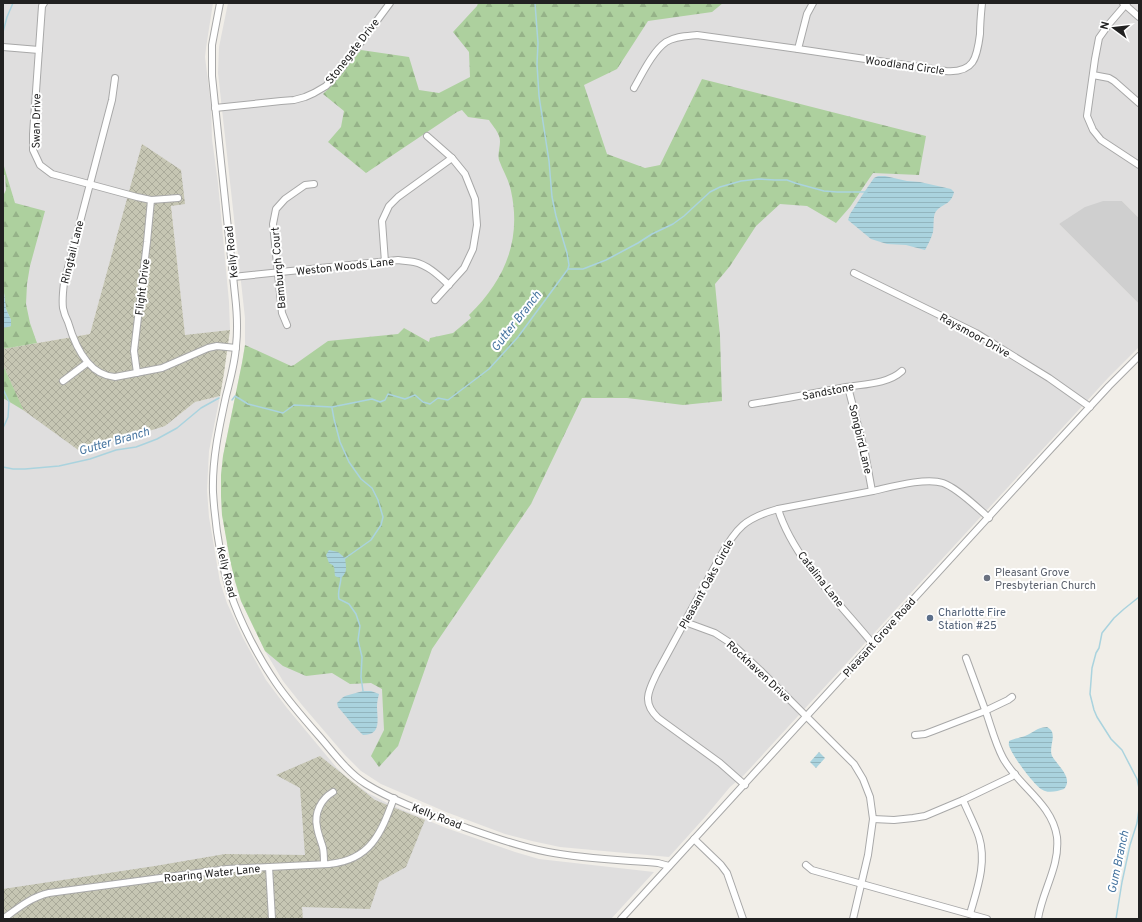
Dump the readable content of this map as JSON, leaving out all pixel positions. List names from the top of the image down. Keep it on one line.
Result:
{"streets":{"street":["Stonegate Drive","Woodland Circle","Swan Drive","Ringtail Lane","Kelly Road","Weston Woods Lane","Bamburgh Court","Flight Drive","Raysmoor Drive","Sandstone","Songbird Lane","Catalina Lane","Pleasant Oaks Circle","Pleasant Grove Road","Rockhaven Drive","Roaring Water Lane"]},"crossings":[["Stonegate Drive","Kelly Road"],["Swan Drive","Ringtail Lane"],["Swan Drive","Flight Drive"],["Ringtail Lane","Kelly Road"],["Ringtail Lane","Flight Drive"],["Kelly Road","Weston Woods Lane"],["Kelly Road","Pleasant Grove Road"],["Kelly Road","Roaring Water Lane"],["Weston Woods Lane","Bamburgh Court"],["Raysmoor Drive","Pleasant Grove Road"],["Sandstone","Songbird Lane"],["Songbird Lane","Pleasant Oaks Circle"],["Catalina Lane","Pleasant Oaks Circle"],["Catalina Lane","Pleasant Grove Road"],["Pleasant Oaks Circle","Pleasant Grove Road"],["Pleasant Oaks Circle","Rockhaven Drive"],["Pleasant Grove Road","Rockhaven Drive"]],"water":["Gutter Branch","Gum Branch"],"places":["Pleasant Grove Presbyterian Church","Charlotte Fire Station #25"],"north":"left"}
